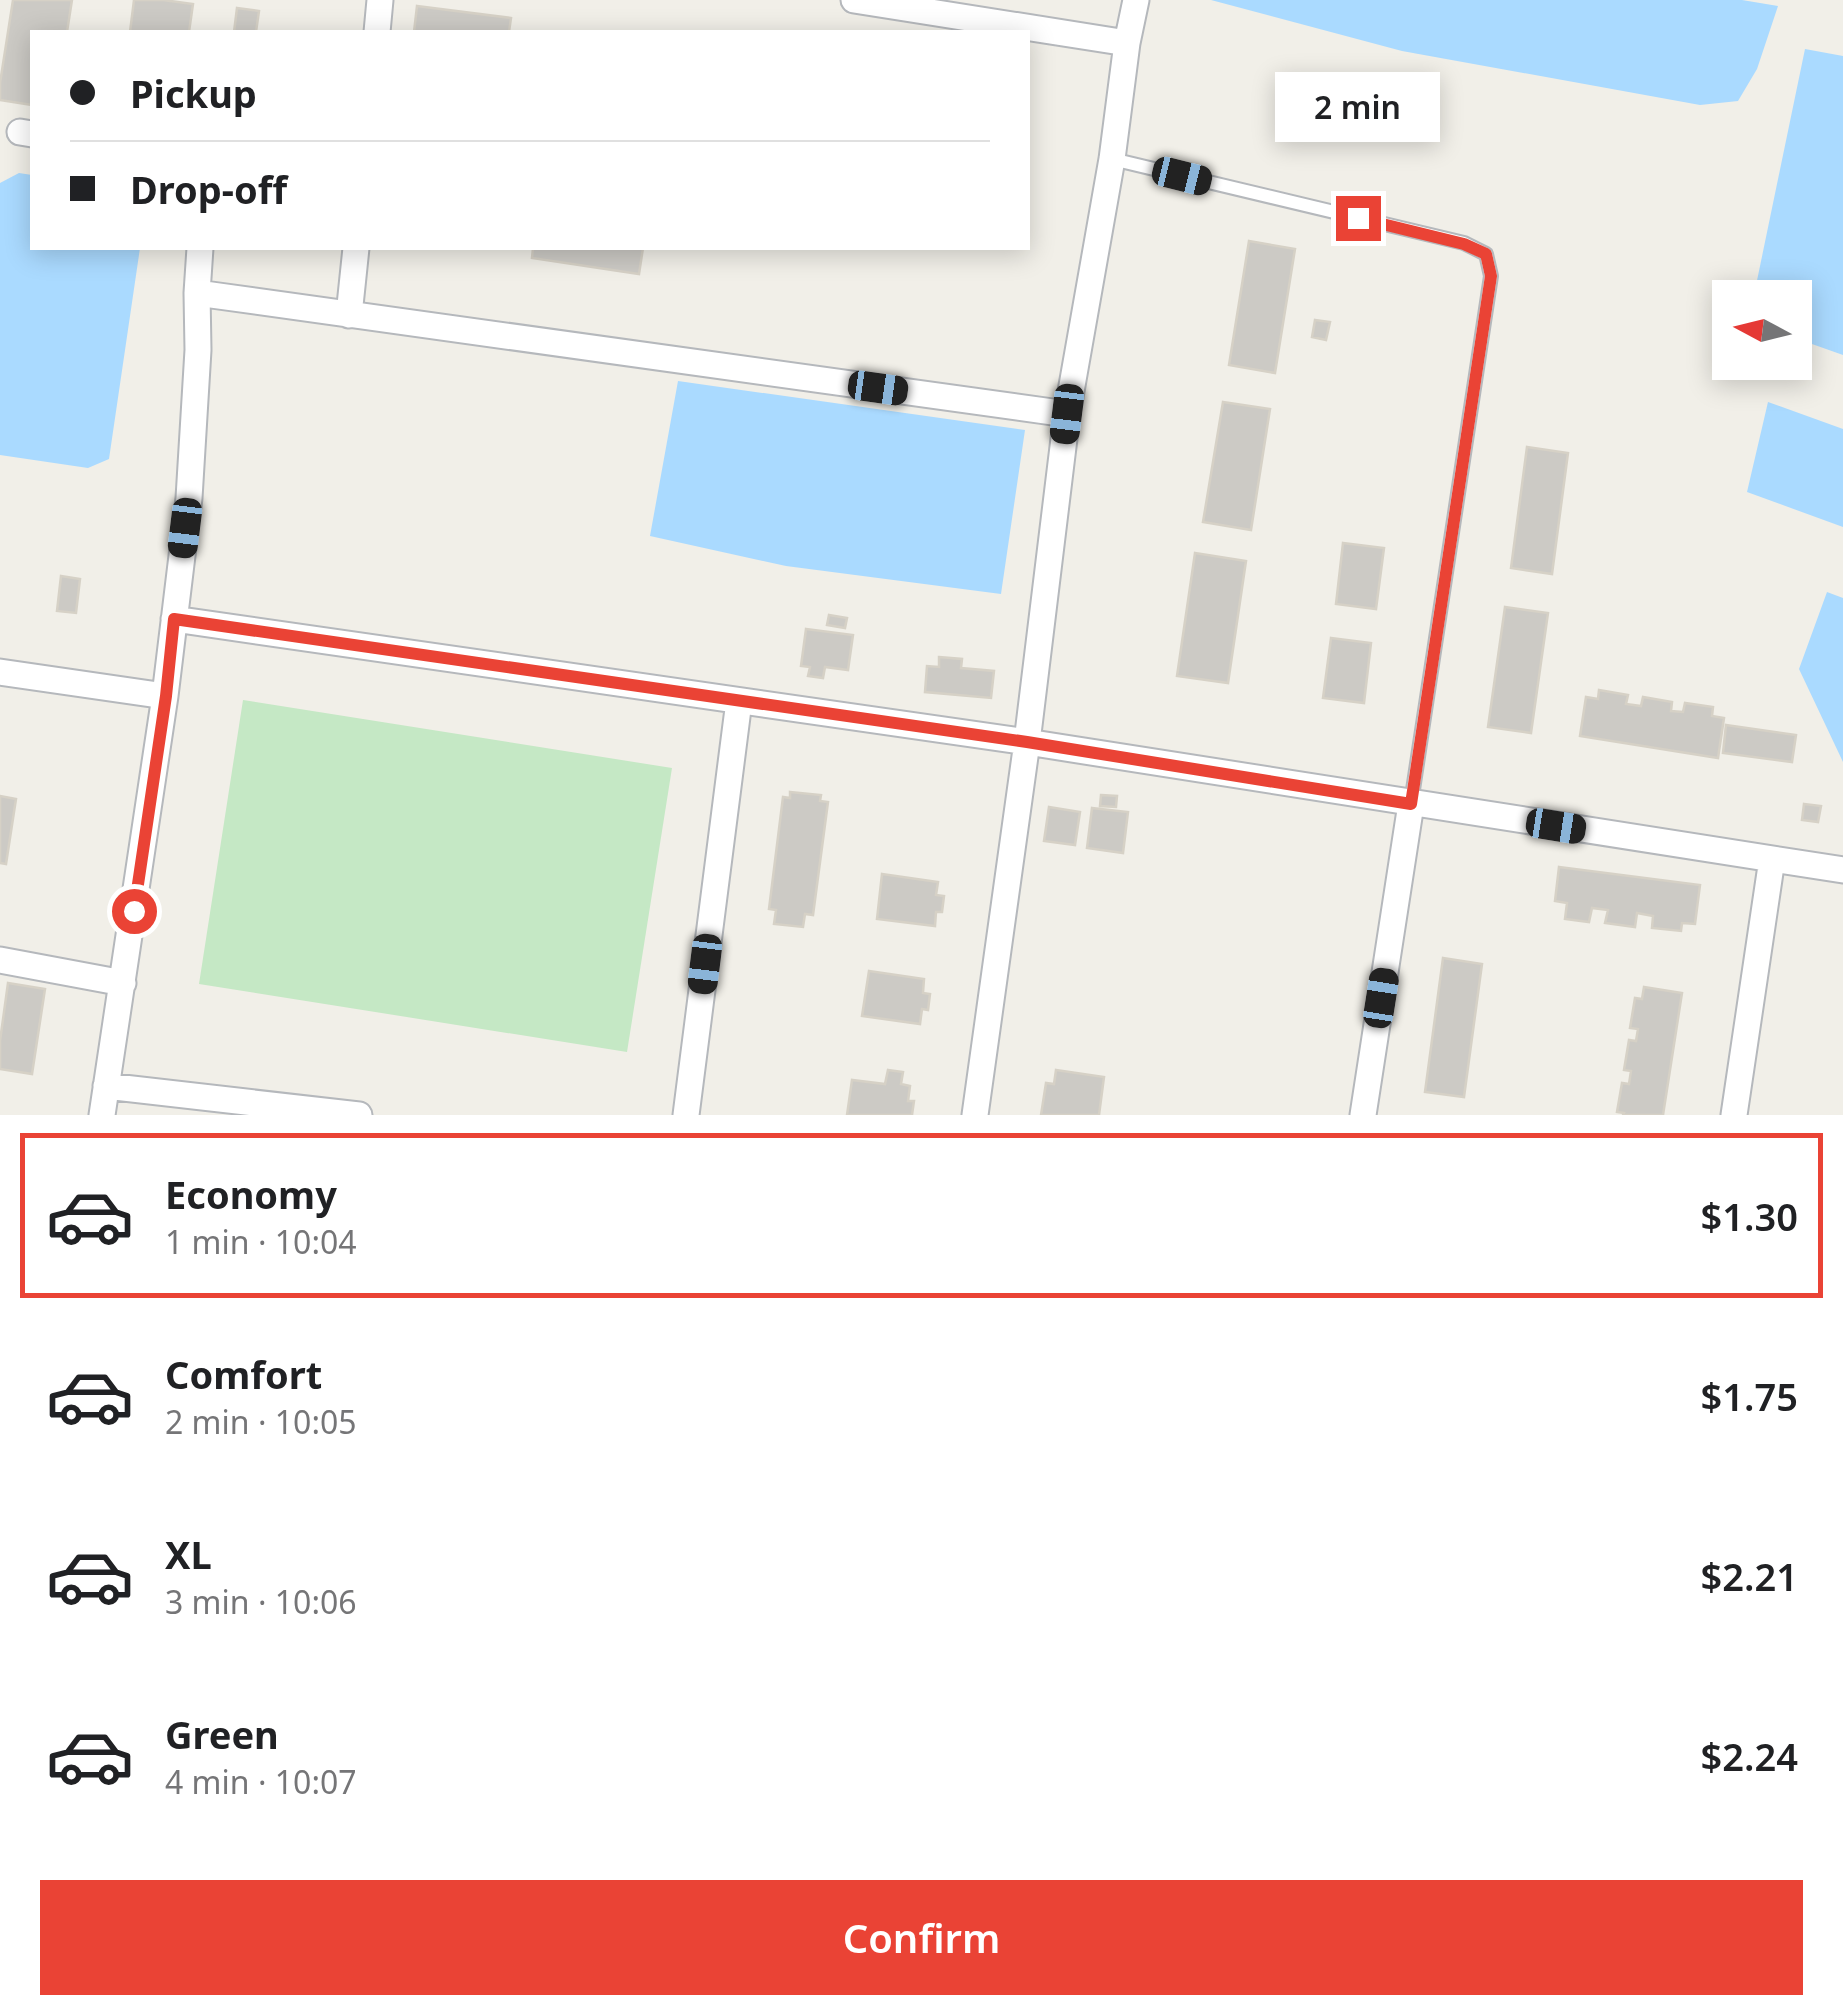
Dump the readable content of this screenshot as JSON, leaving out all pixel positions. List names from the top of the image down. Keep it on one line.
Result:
{"north":"left","page":{"banner":["Pickup","Drop-off"],"bubble":"2 min","list":[{"name":"Economy","note":"1 min · 10:04","value":"$1.30"},{"name":"Comfort","note":"2 min · 10:05","value":"$1.75"},{"name":"XL","note":"3 min · 10:06","value":"$2.21"},{"name":"Green","note":"4 min · 10:07","value":"$2.24"}],"buttons":"Confirm"}}
